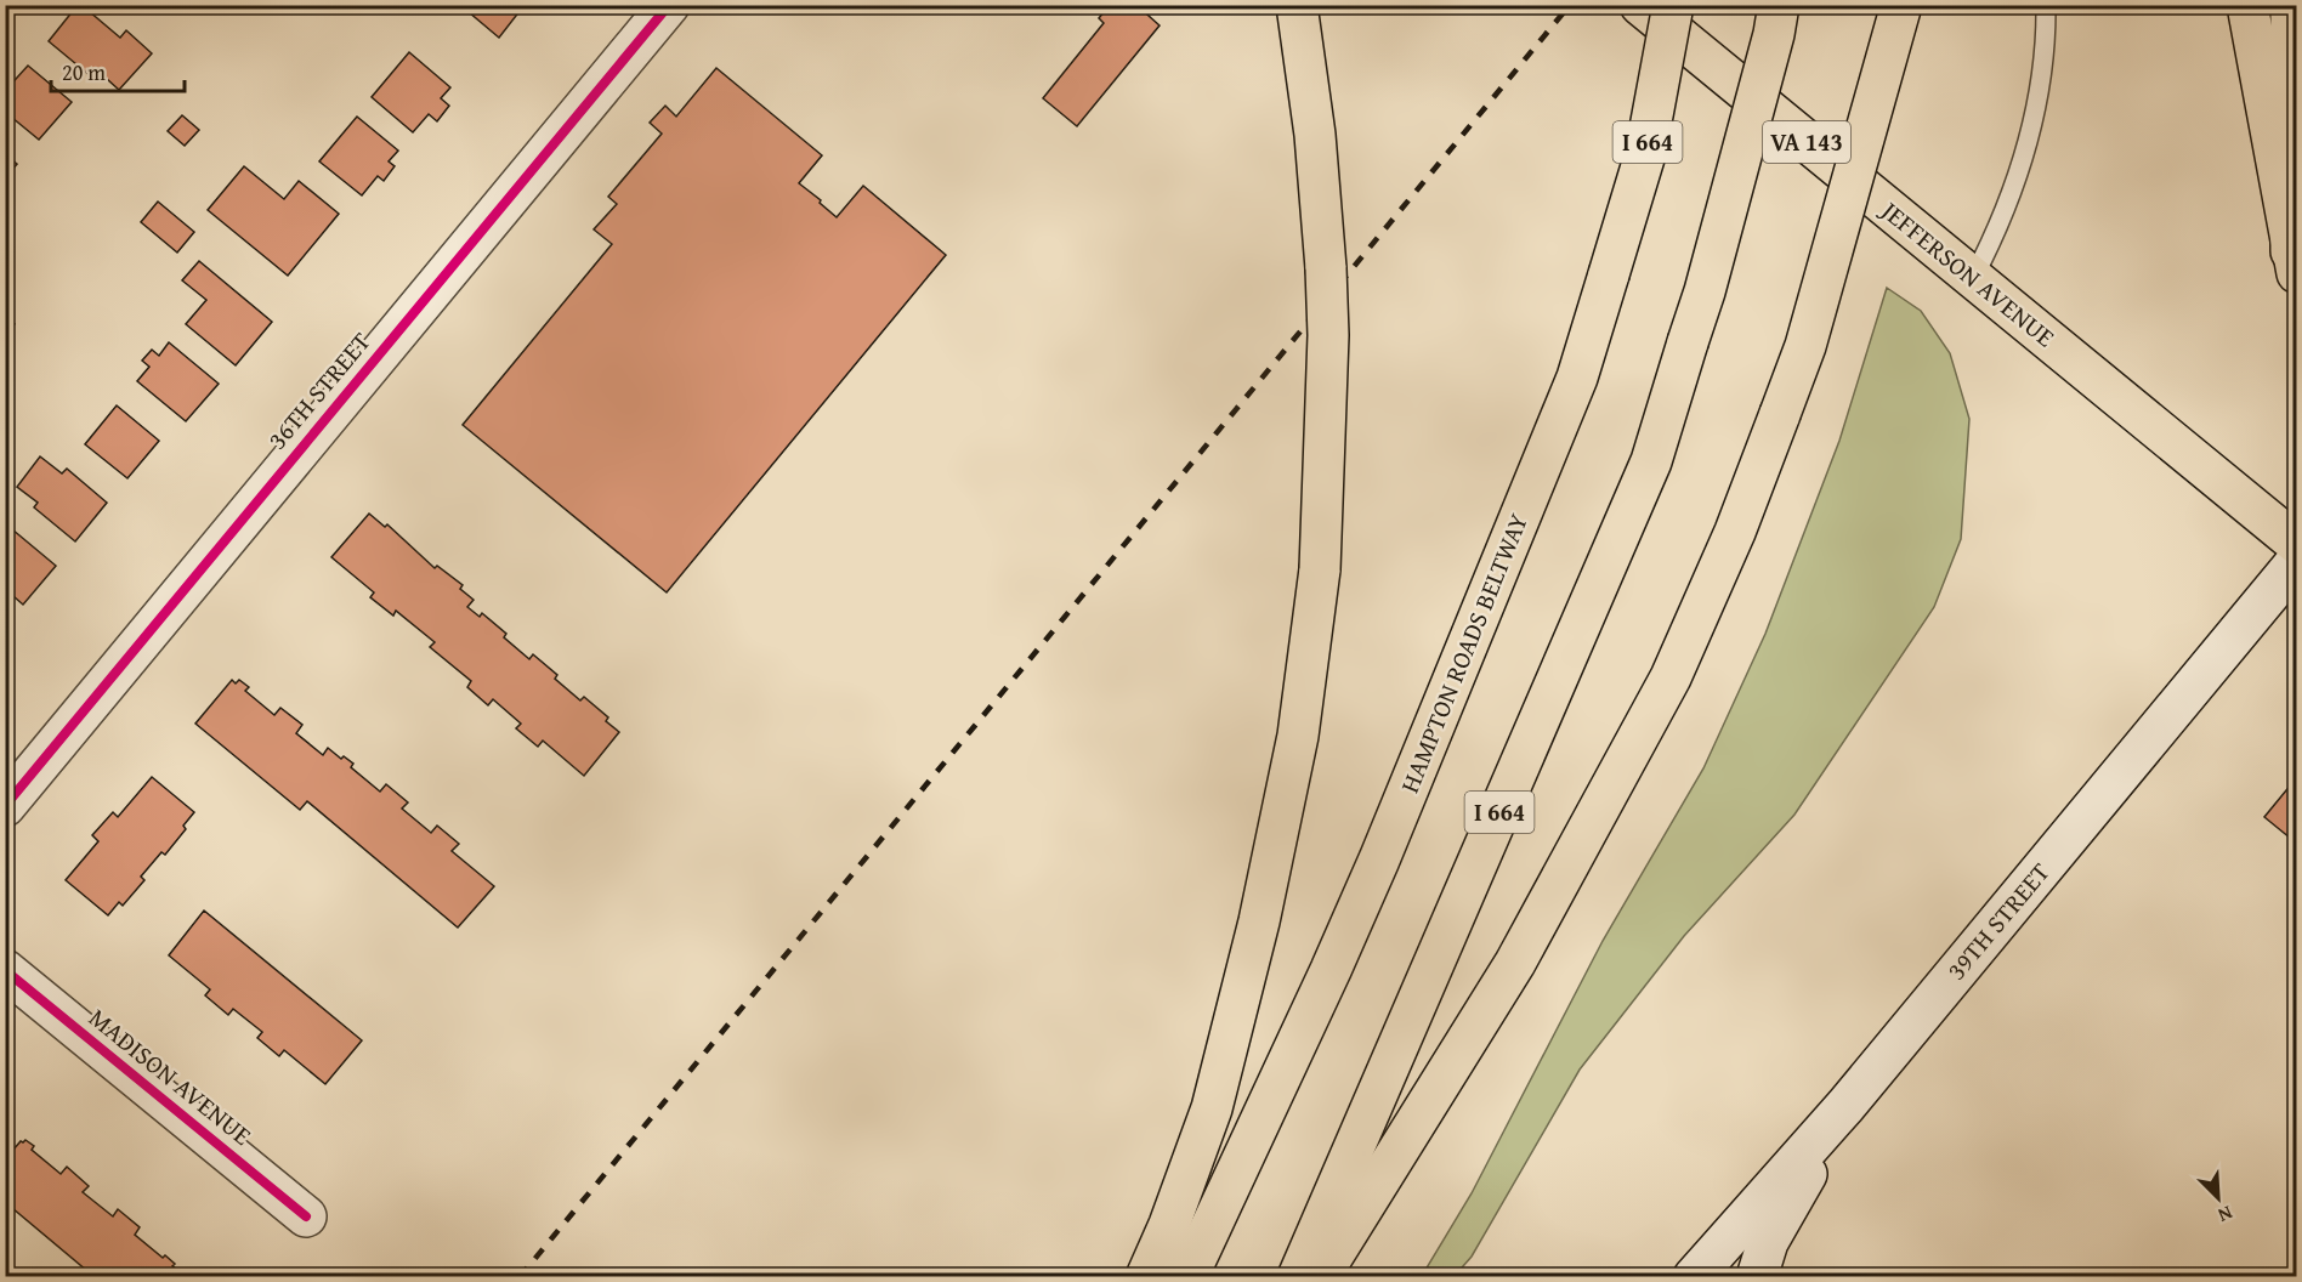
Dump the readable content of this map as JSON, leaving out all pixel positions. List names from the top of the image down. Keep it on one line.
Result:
{"streets":{"main road":["I 664","VA 143","JEFFERSON AVENUE","HAMPTON ROADS BELTWAY"],"street":["36TH STREET","39TH STREET","MADISON AVENUE"]},"scale_bar":"20 m","north":"bottom right"}
